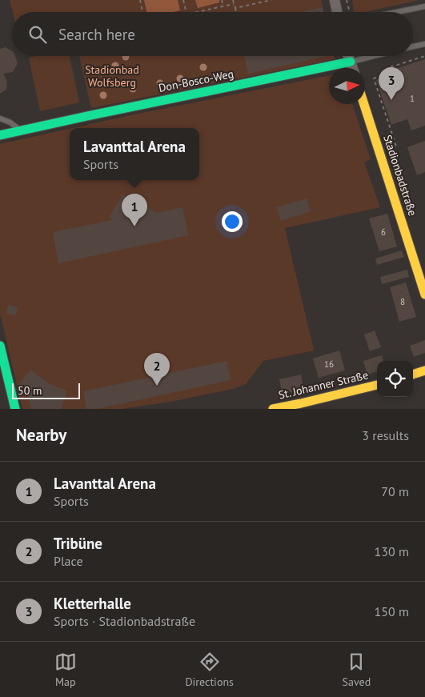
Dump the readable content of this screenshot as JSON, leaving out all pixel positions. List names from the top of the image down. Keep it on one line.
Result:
{"streets":{"street":["Don-Bosco-Weg","Stadionbadstraße","St. Johanner Straße"]},"parks":["Stadionbad Wolfsberg"],"house_numbers":["1","6","8","16"],"scale_bar":"50 m","north":"right","page":{"search":"Search here","pins":["3","1","2"],"popup":["Lavanttal Arena","Sports"],"scale":"50 m","heading":["Nearby","3 results"],"list":[{"mark":"1","name":"Lavanttal Arena","note":"Sports","value":"70 m"},{"mark":"2","name":"Tribüne","note":"Place","value":"130 m"},{"mark":"3","name":"Kletterhalle","note":"Sports · Stadionbadstraße","value":"150 m"}],"nav":["Map","Directions","Saved"]}}
